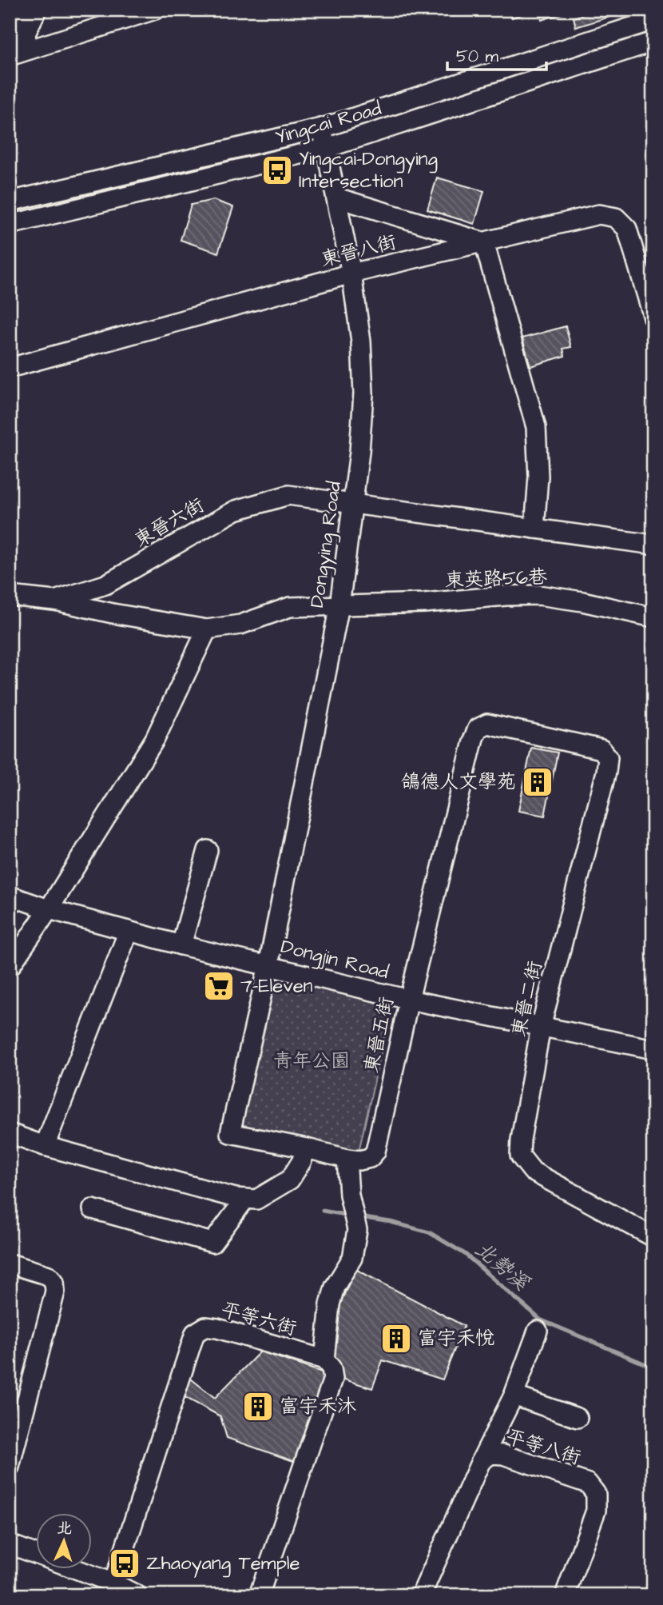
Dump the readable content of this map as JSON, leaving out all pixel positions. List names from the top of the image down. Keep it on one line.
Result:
{"streets":{"street":["Yingcai Road","東晉八街","東晉六街","Dongying Road","東英路56巷","Dongjin Road","東晉二街","東晉五街","平等六街","平等八街"]},"crossings":[["Yingcai Road","Dongying Road"],["東晉八街","Dongying Road"],["東晉六街","Dongying Road"],["東晉六街","東英路56巷"],["Dongying Road","東英路56巷"],["Dongying Road","Dongjin Road"],["Dongying Road","東晉五街"],["Dongjin Road","東晉二街"],["Dongjin Road","東晉五街"],["東晉二街","東晉五街"]],"water":["北勢溪"],"parks":["青年公園"],"places":{"bus stop":["Yingcai-Dongying Intersection","Zhaoyang Temple"],"building":["鴿德人文學苑","富宇禾悅","富宇禾沐"],"supermarket":["7-Eleven"]},"scale_bar":"50 m","north":"top"}
